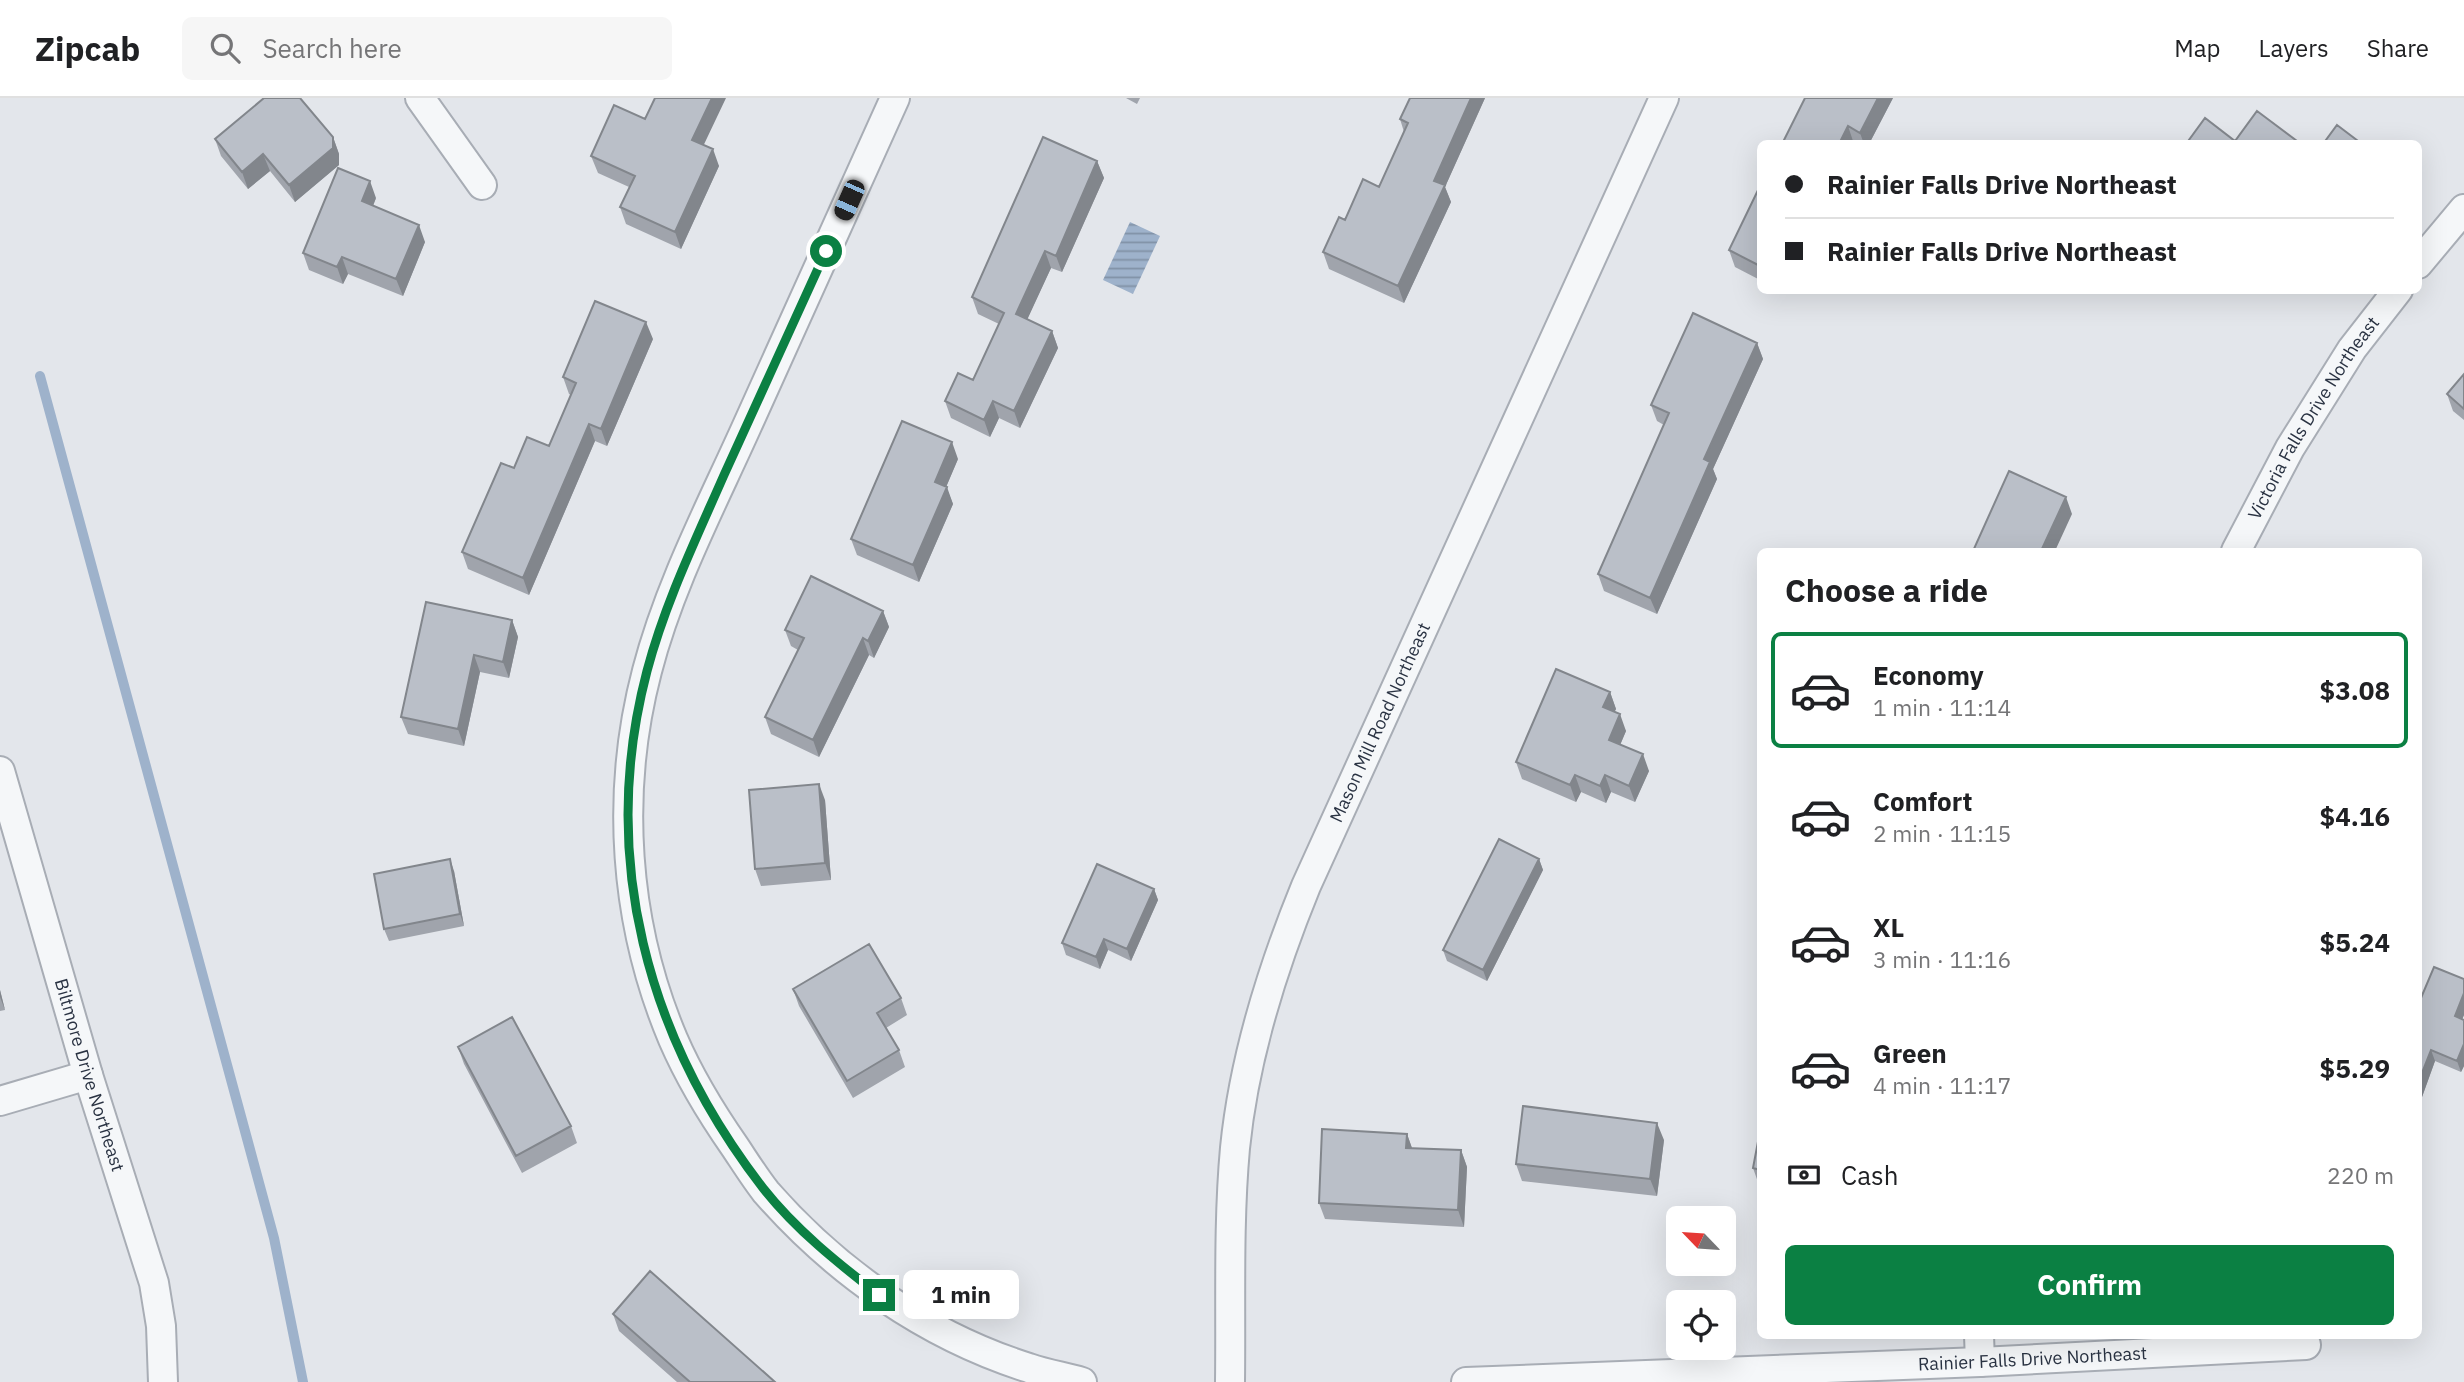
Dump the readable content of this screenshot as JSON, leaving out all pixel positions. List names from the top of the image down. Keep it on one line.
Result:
{"streets":{"street":["Victoria Falls Drive Northeast","Mason Mill Road Northeast","Biltmore Drive Northeast","Rainier Falls Drive Northeast"]},"north":"top left","page":{"header":"Zipcab","search":"Search here","nav":["Map","Layers","Share"],"banner":["Rainier Falls Drive Northeast","Rainier Falls Drive Northeast"],"heading":"Choose a ride","list":[{"name":"Economy","note":"1 min · 11:14","value":"$3.08"},{"name":"Comfort","note":"2 min · 11:15","value":"$4.16"},{"name":"XL","note":"3 min · 11:16","value":"$5.24"},{"name":"Green","note":"4 min · 11:17","value":"$5.29"}],"pay":["Cash","220 m"],"buttons":"Confirm","bubble":"1 min"}}
